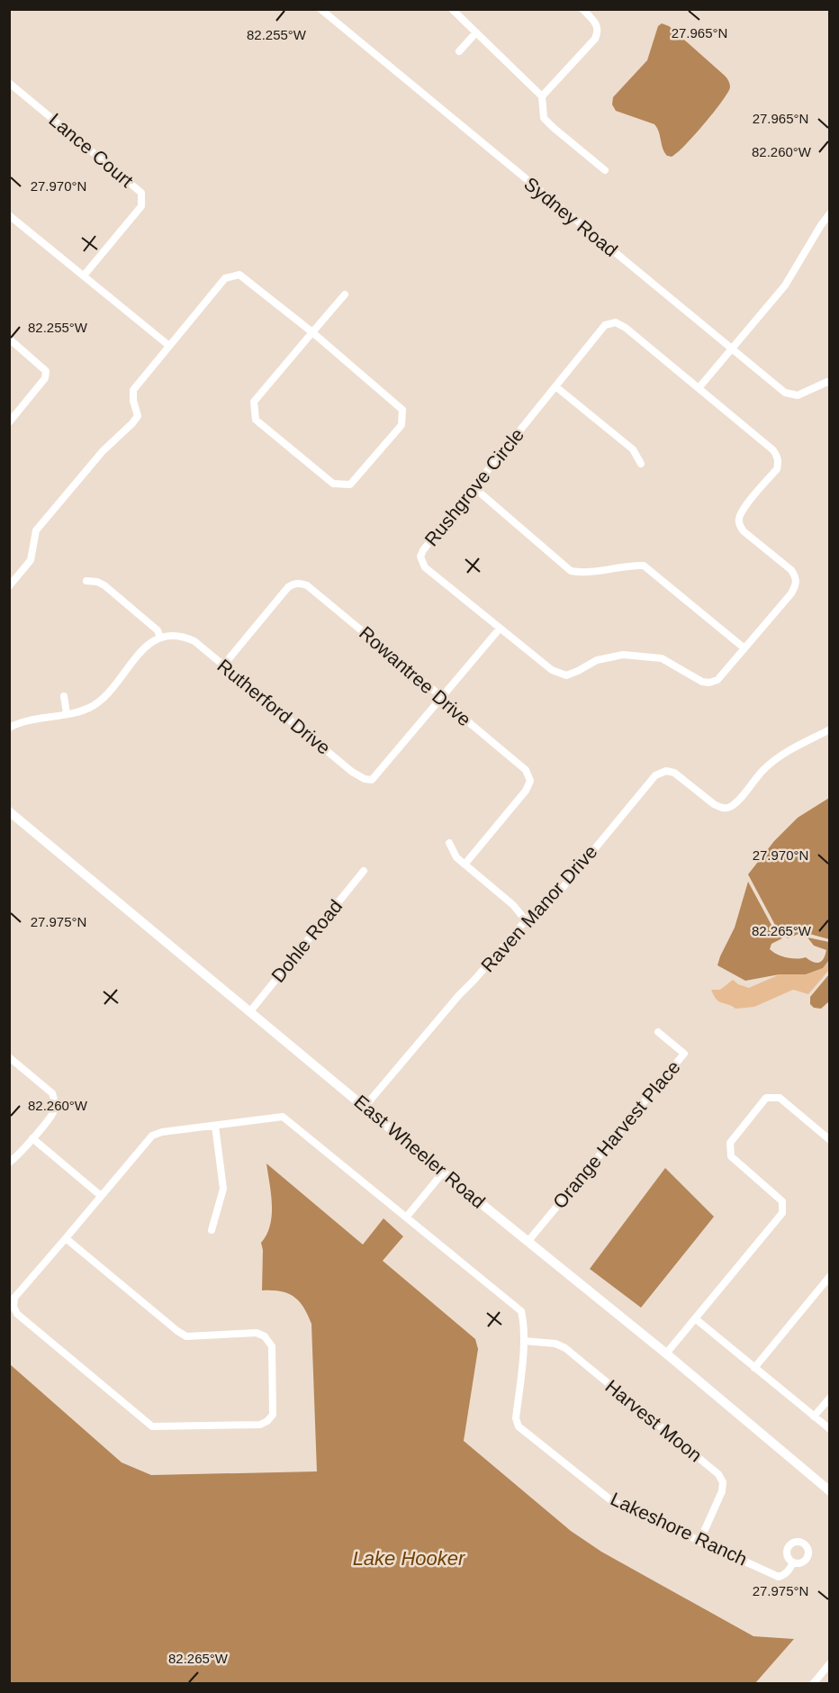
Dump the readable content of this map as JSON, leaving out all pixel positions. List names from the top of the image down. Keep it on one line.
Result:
{"streets":{"street":["Lance Court","Sydney Road","Rushgrove Circle","Rowantree Drive","Rutherford Drive","Raven Manor Drive","Dohle Road","Orange Harvest Place","East Wheeler Road","Harvest Moon","Lakeshore Ranch"]},"crossings":[["Rushgrove Circle","Rutherford Drive"],["Rowantree Drive","Rutherford Drive"],["Raven Manor Drive","East Wheeler Road"],["Dohle Road","East Wheeler Road"],["Orange Harvest Place","East Wheeler Road"],["Harvest Moon","Lakeshore Ranch"]],"water":["Lake Hooker"],"coordinates":["27.965°N","82.255°W","82.260°W","27.970°N","27.975°N","82.265°W"]}
